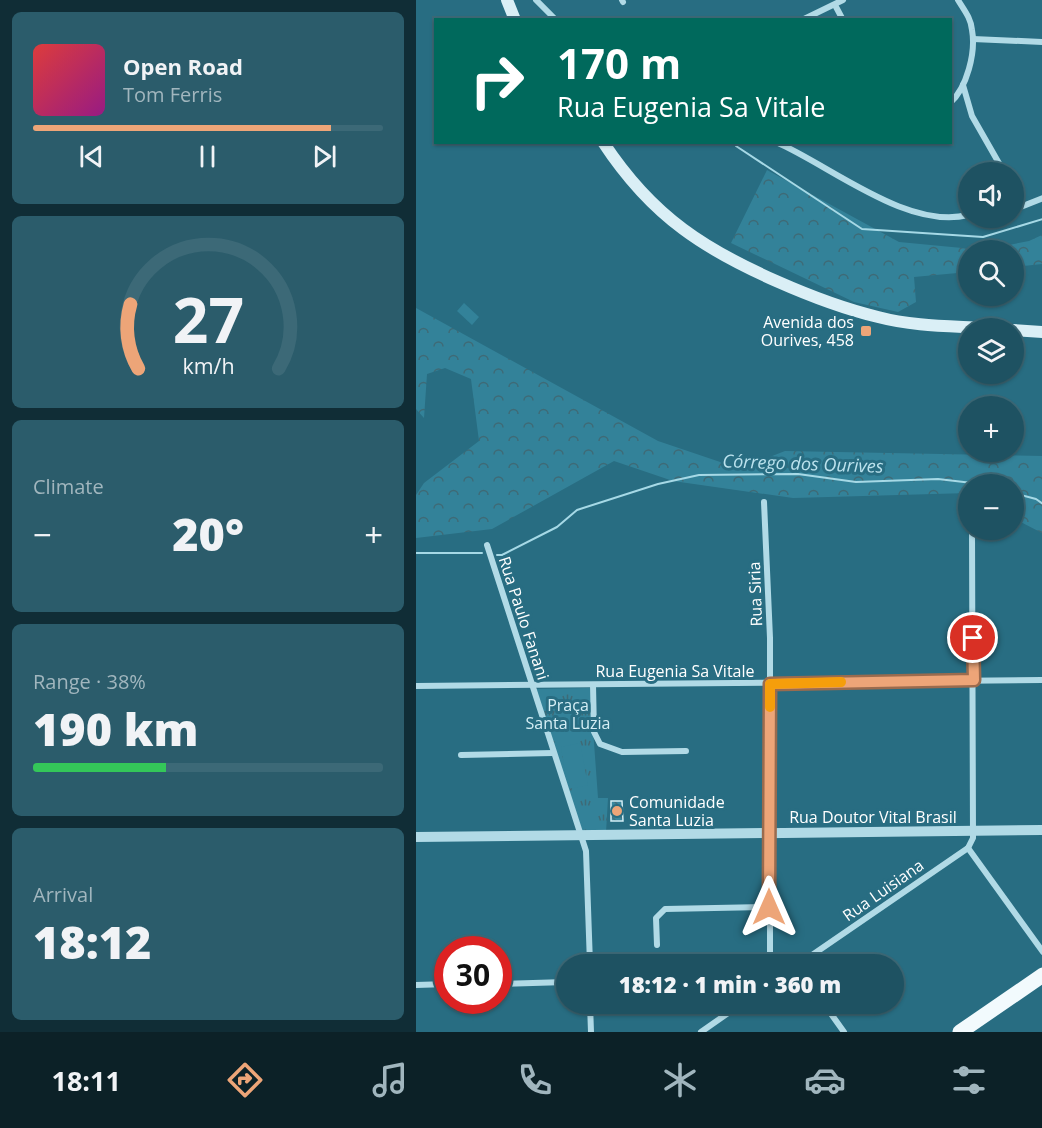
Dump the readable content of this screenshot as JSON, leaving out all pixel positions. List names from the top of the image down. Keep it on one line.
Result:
{"streets":{"street":["Rua Siria","Rua Paulo Fanani","Rua Eugenia Sa Vitale","Rua Doutor Vital Brasil","Rua Luisiana"]},"crossings":[["Rua Siria","Rua Eugenia Sa Vitale"],["Rua Siria","Rua Doutor Vital Brasil"],["Rua Paulo Fanani","Rua Eugenia Sa Vitale"],["Rua Paulo Fanani","Rua Doutor Vital Brasil"],["Rua Doutor Vital Brasil","Rua Luisiana"]],"water":["Córrego dos Ourives"],"parks":["Praça Santa Luzia"],"places":{"transit":["Avenida dos Ourives, 458"],"other":["Comunidade Santa Luzia"]},"page":{"turn":["170 m","Rua Eugenia Sa Vitale"],"song":["Open Road","Tom Ferris"],"map_buttons":["+","−"],"tile":["Climate",["Range · 38%","190 km"],["Arrival","18:12"]],"heat":["−","20°","+"],"limit":"30","trip":"18:12 · 1 min · 360 m","tabs":"18:11","gauge":["27","km/h"]}}
